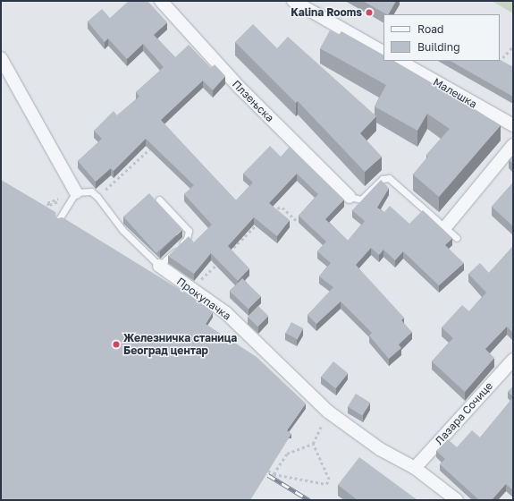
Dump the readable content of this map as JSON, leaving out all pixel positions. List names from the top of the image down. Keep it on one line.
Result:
{"streets":{"street":["Малешка","Плзењска","Прокупачка","Лазара Сочице"]},"crossings":[["Прокупачка","Лазара Сочице"]],"places":["Kalina Rooms","Железничка станица Београд центар"],"legend":["Road","Building"]}
